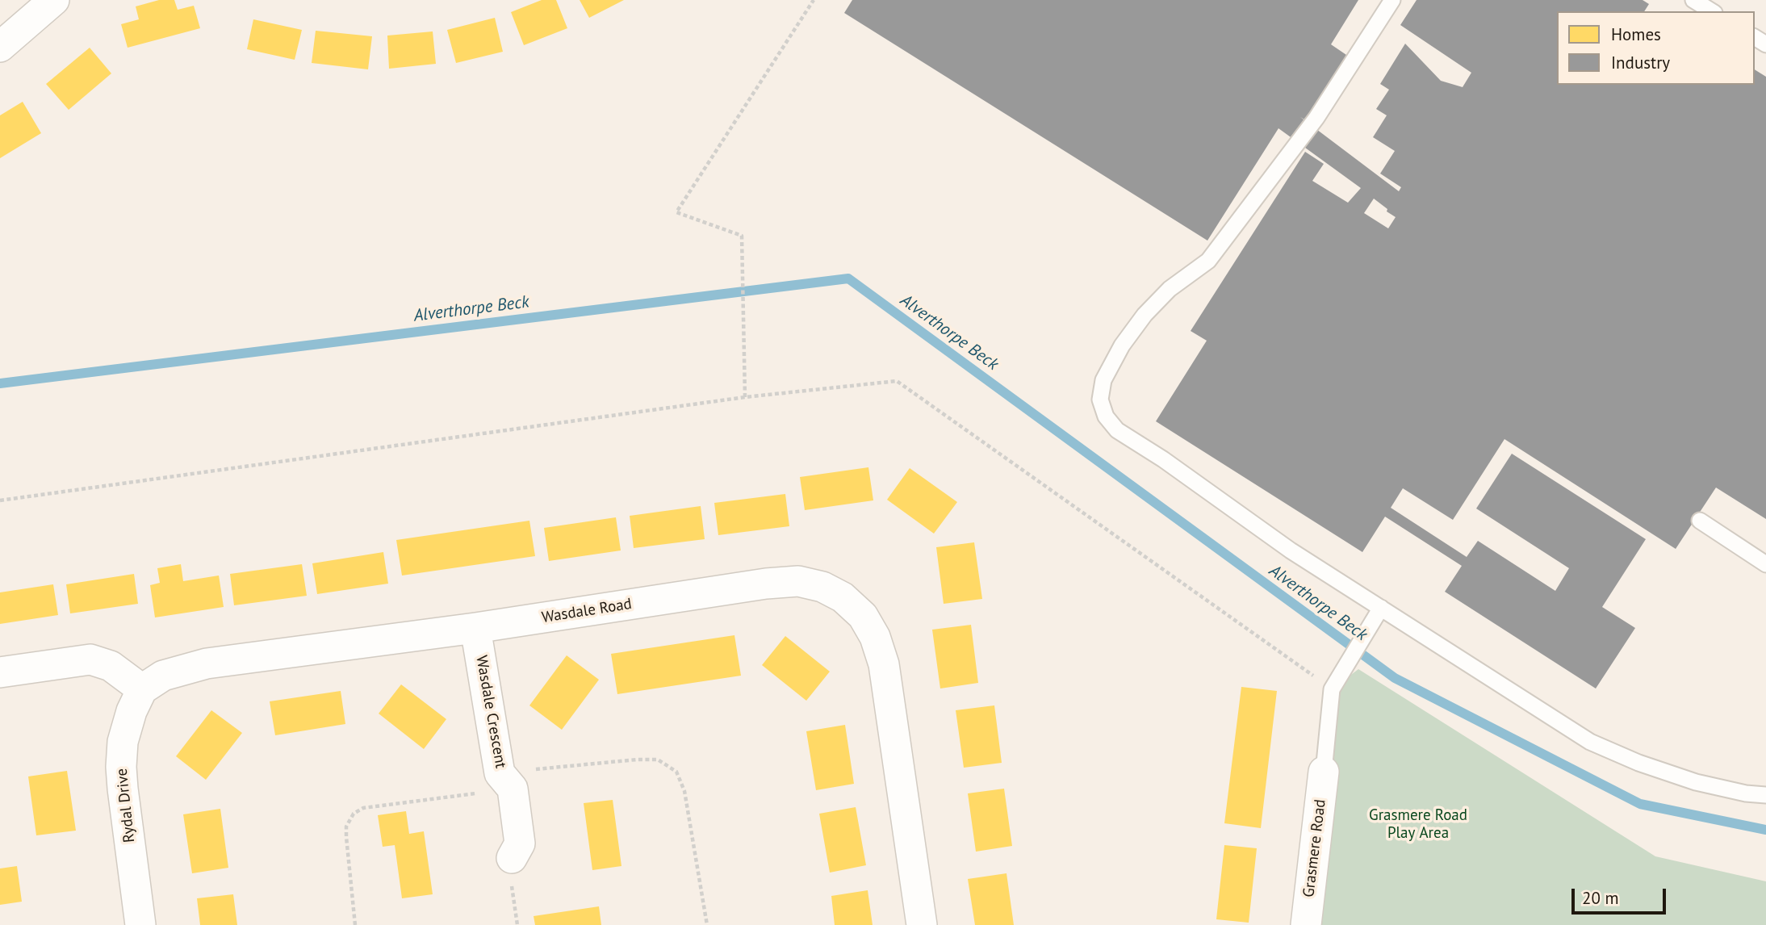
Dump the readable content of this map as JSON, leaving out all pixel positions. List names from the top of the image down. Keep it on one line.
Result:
{"streets":{"street":["Wasdale Road","Wasdale Crescent","Rydal Drive","Grasmere Road"]},"crossings":[["Wasdale Road","Wasdale Crescent"],["Wasdale Road","Rydal Drive"]],"water":["Alverthorpe Beck"],"parks":["Grasmere Road Play Area"],"legend":["Homes","Industry"],"scale_bar":"20 m"}
